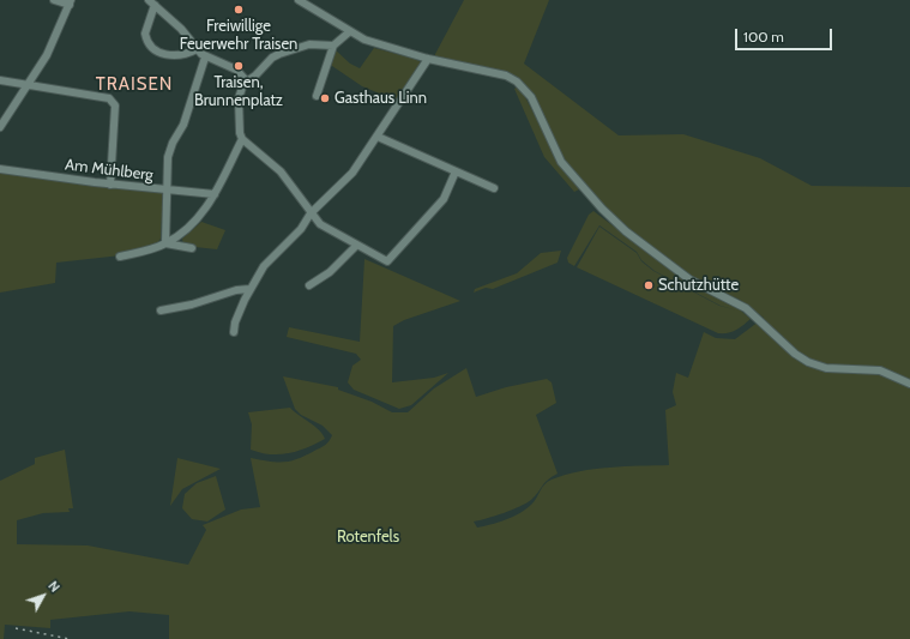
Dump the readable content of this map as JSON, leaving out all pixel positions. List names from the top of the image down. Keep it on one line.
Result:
{"streets":{"street":["Am Mühlberg"]},"districts":["TRAISEN"],"parks":["Rotenfels"],"places":["Freiwillige Feuerwehr Traisen","Traisen, Brunnenplatz","Gasthaus Linn","Schutzhütte"],"scale_bar":"100 m","north":"top right"}
